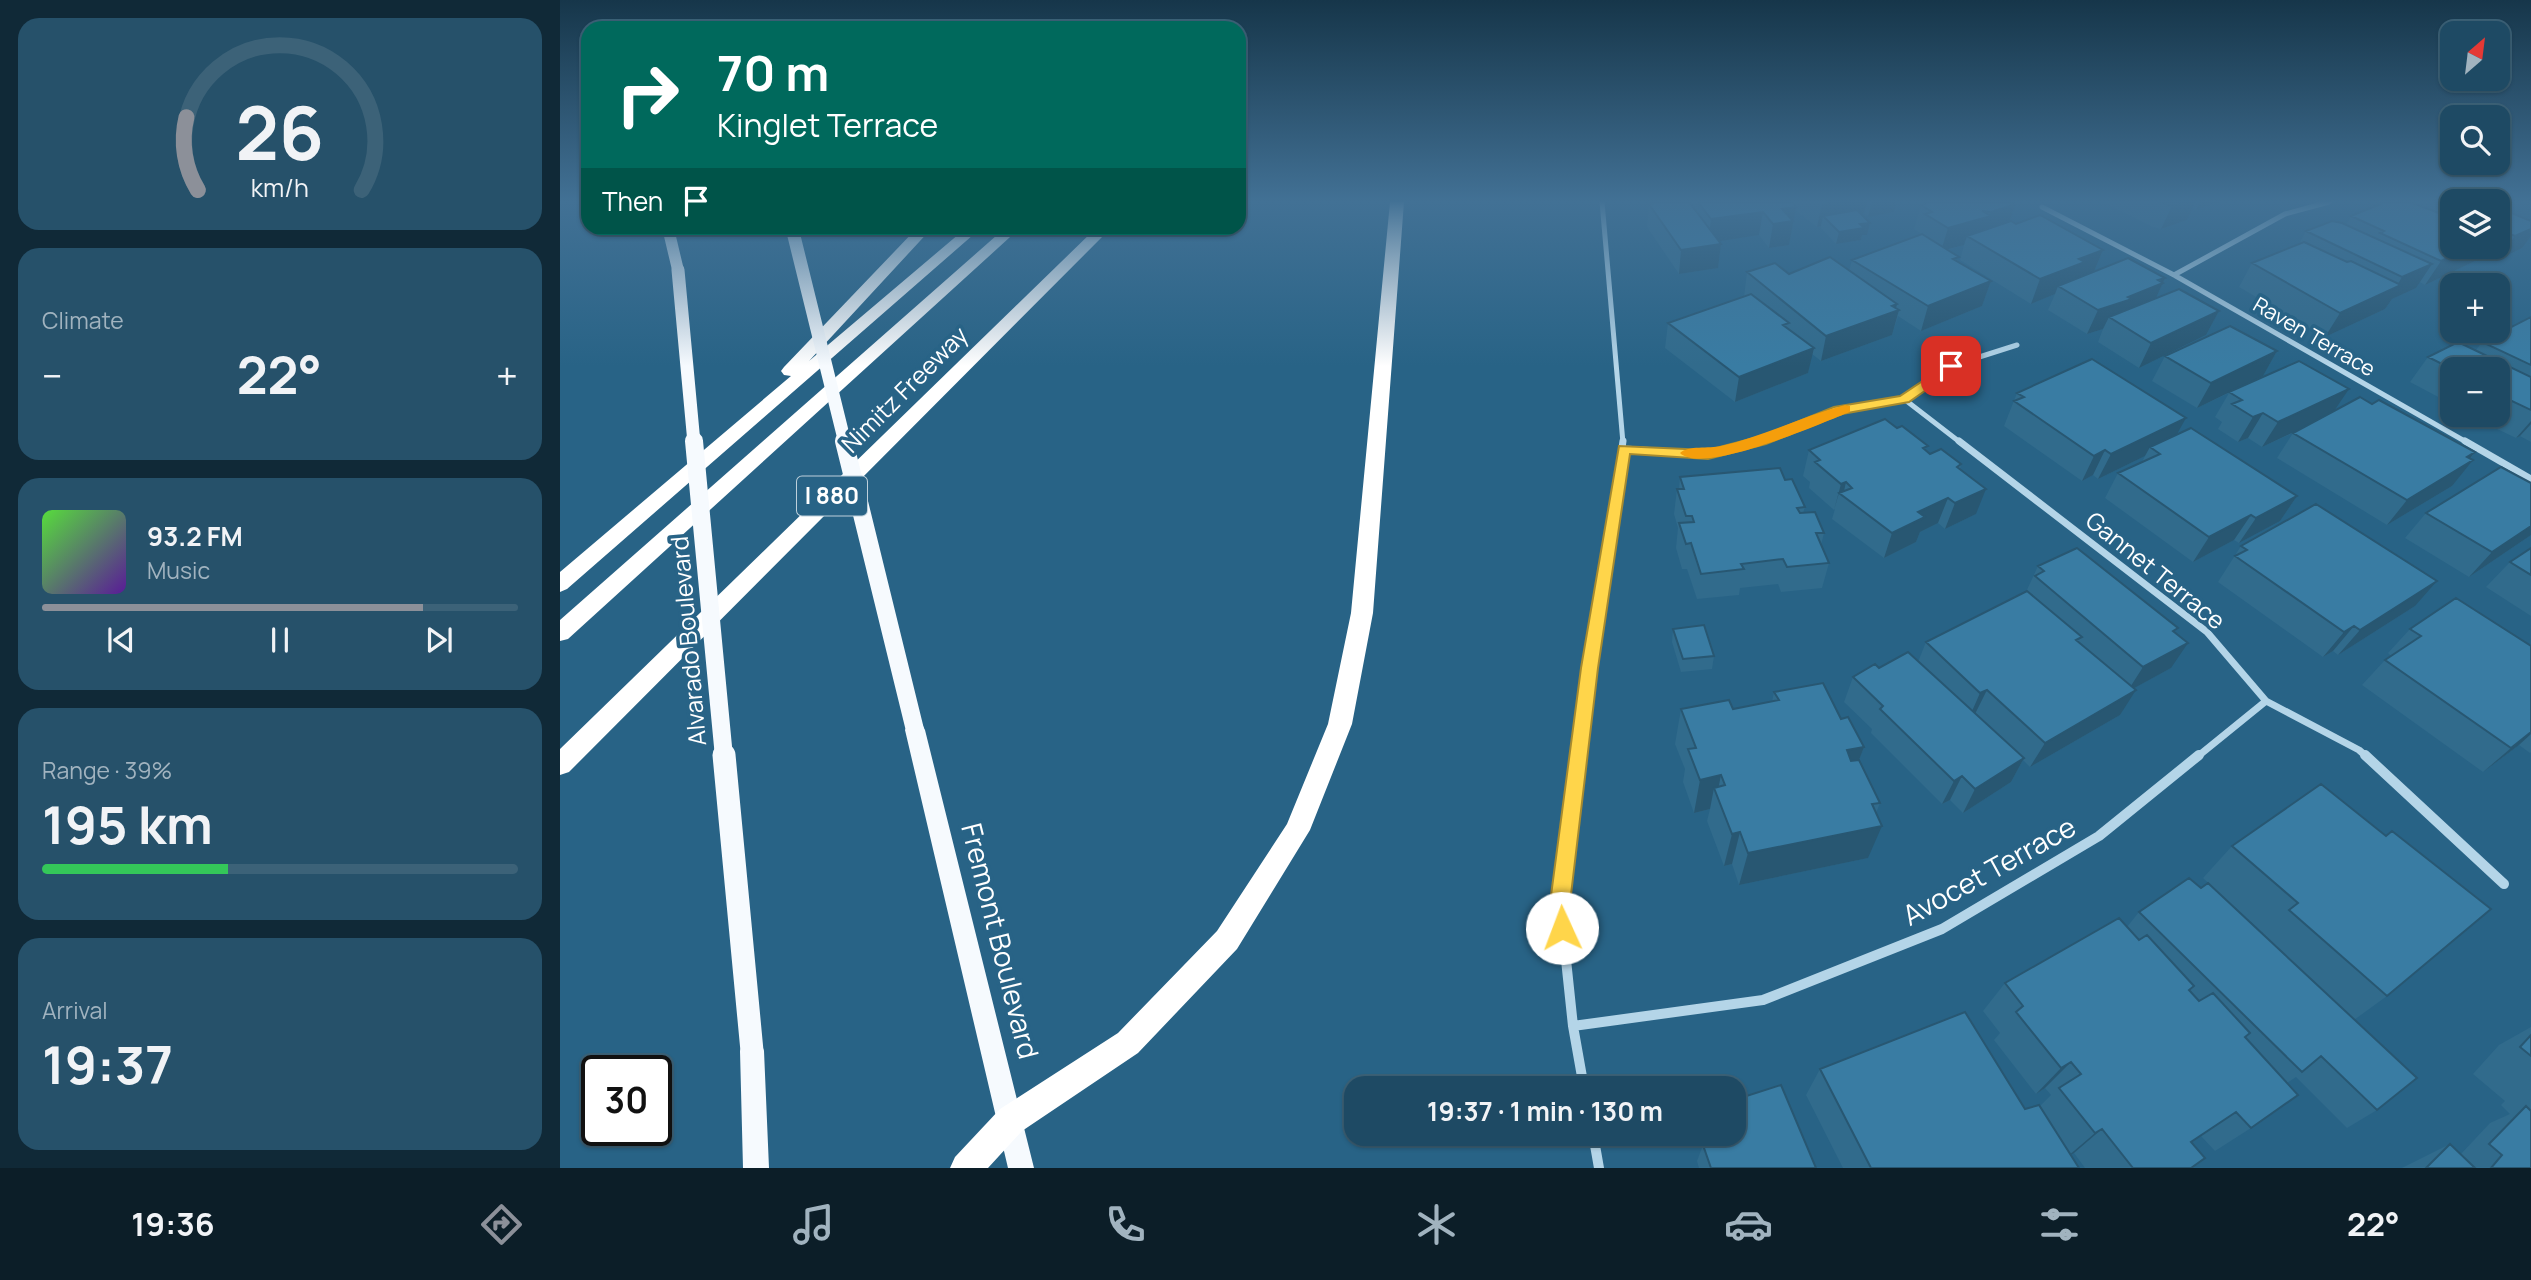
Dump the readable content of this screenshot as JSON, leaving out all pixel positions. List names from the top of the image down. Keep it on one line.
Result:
{"streets":{"highway":["Nimitz Freeway","I 880"],"main road":["Alvarado Boulevard","Fremont Boulevard"],"street":["Raven Terrace","Gannet Terrace","Avocet Terrace"]},"crossings":[["Gannet Terrace","Avocet Terrace"]],"north":"top right","page":{"map_buttons":["+","−"],"turn":["70 m","Kinglet Terrace"],"then":"Then","tile":["Climate",["Range · 39%","195 km"],["Arrival","19:37"]],"heat":["−","22°","+"],"song":["93.2 FM","Music"],"limit":"30","trip":"19:37 · 1 min · 130 m","tabs":["19:36","22°"],"gauge":["26","km/h"]}}
